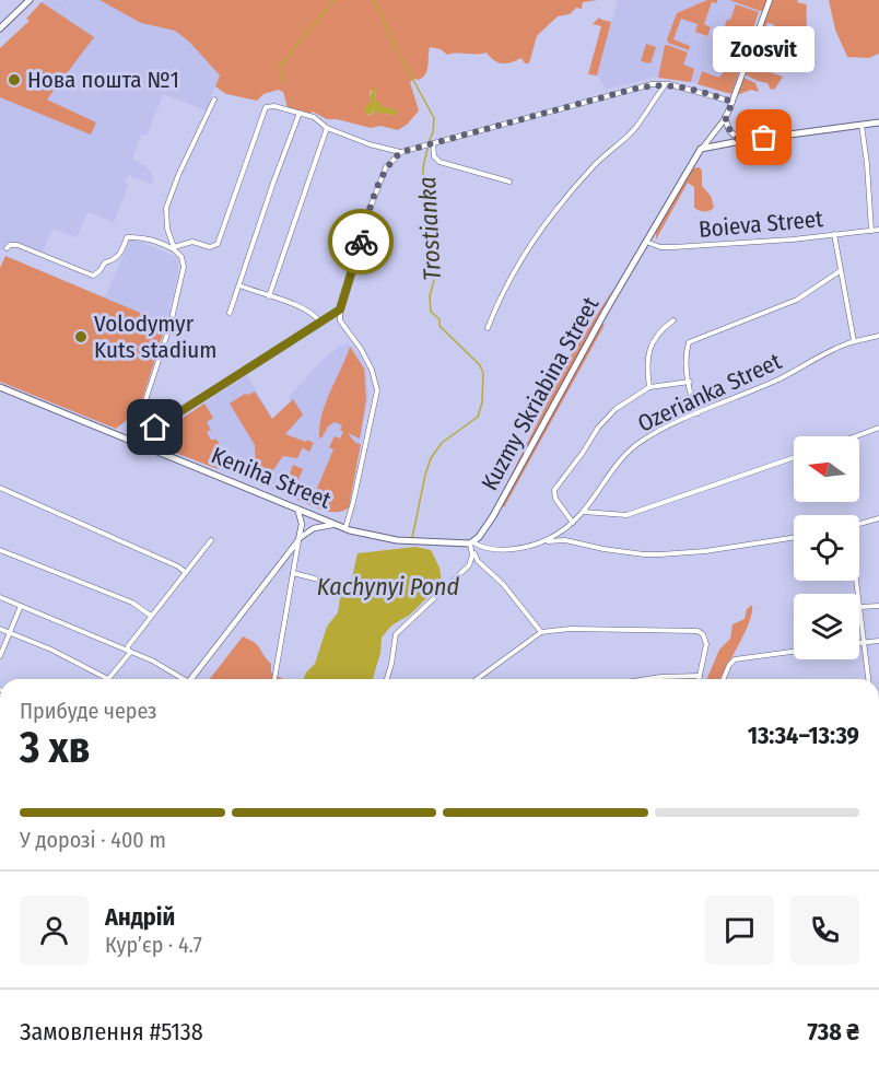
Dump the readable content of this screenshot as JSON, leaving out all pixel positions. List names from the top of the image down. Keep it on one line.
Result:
{"streets":{"main road":["Kuzmy Skriabina Street","Keniha Street"],"street":["Boieva Street","Ozerianka Street"]},"crossings":[["Boieva Street","Kuzmy Skriabina Street"],["Ozerianka Street","Kuzmy Skriabina Street"]],"water":["Trostianka","Kachynyi Pond"],"places":["Нова пошта №1","Zoosvit","Volodymyr Kuts stadium"],"north":"left","page":{"bubble":"Zoosvit","heading":["3 хв","Прибуде через","13:34–13:39"],"panel":["Андрій","Кур’єр · 4.7","Замовлення #5138","738 ₴"],"bar":"У дорозі · 400 m"}}
